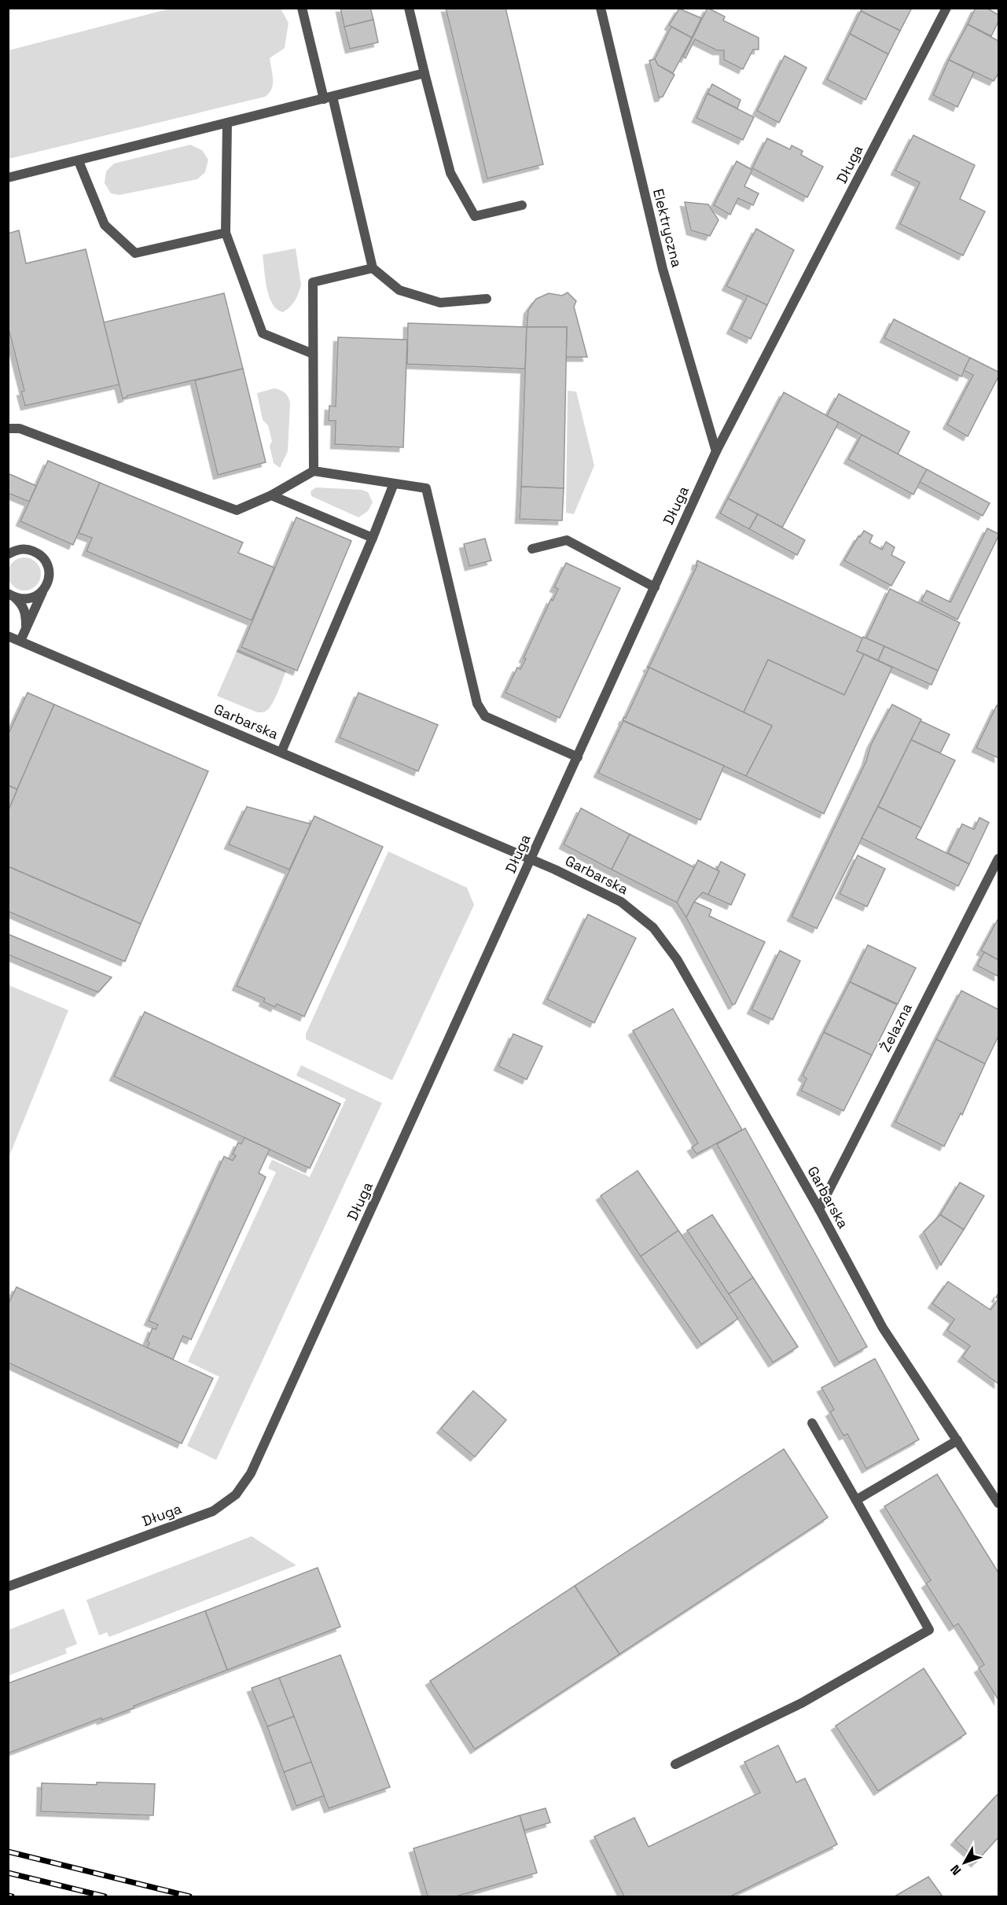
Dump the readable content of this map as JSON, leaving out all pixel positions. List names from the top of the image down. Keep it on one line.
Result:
{"streets":{"street":["Długa","Elektryczna","Garbarska","Żelazna"]},"crossings":[["Długa","Elektryczna"],["Długa","Garbarska"],["Garbarska","Żelazna"]],"north":"bottom left"}
